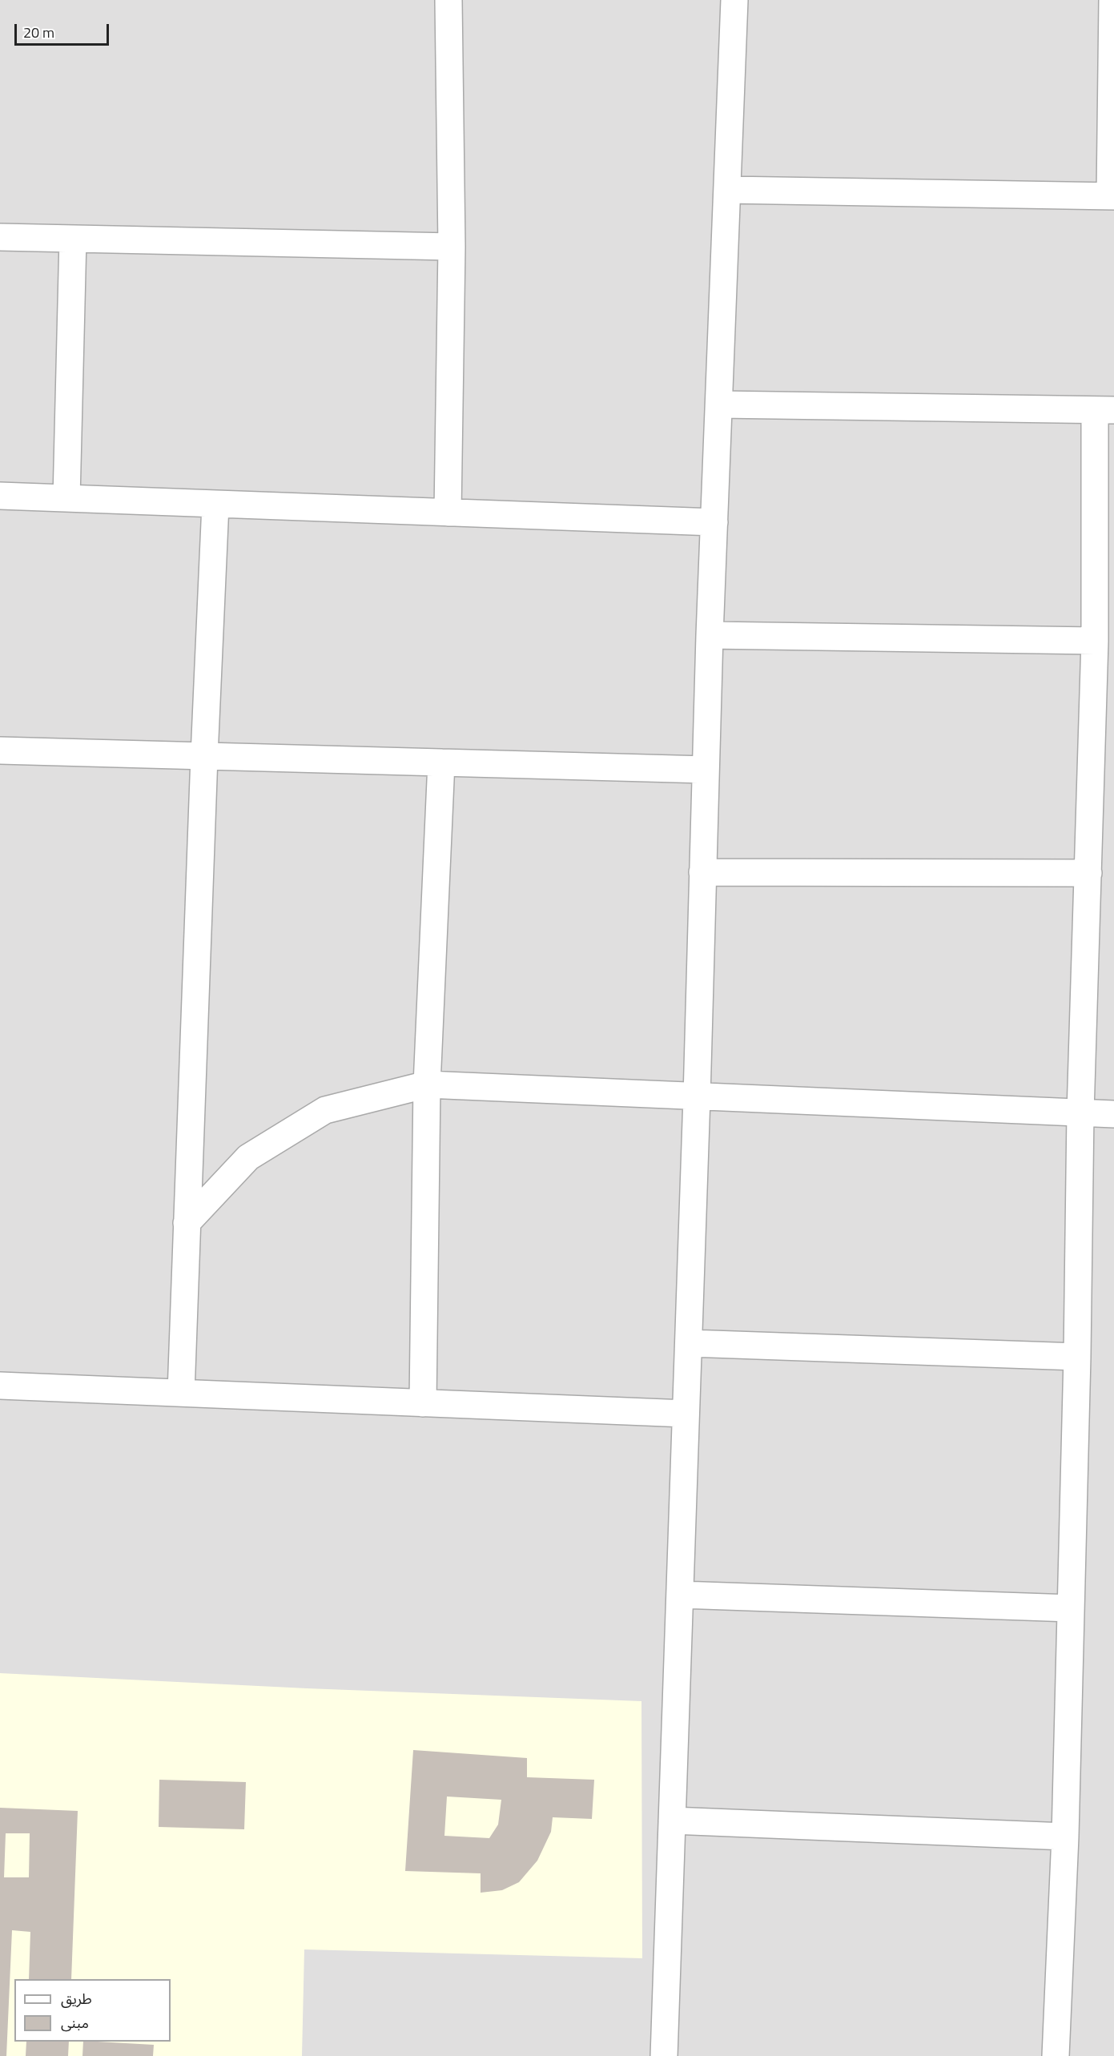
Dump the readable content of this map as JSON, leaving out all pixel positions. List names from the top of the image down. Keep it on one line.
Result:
{"legend":["طريق","مبنى"],"scale_bar":"20 m"}
